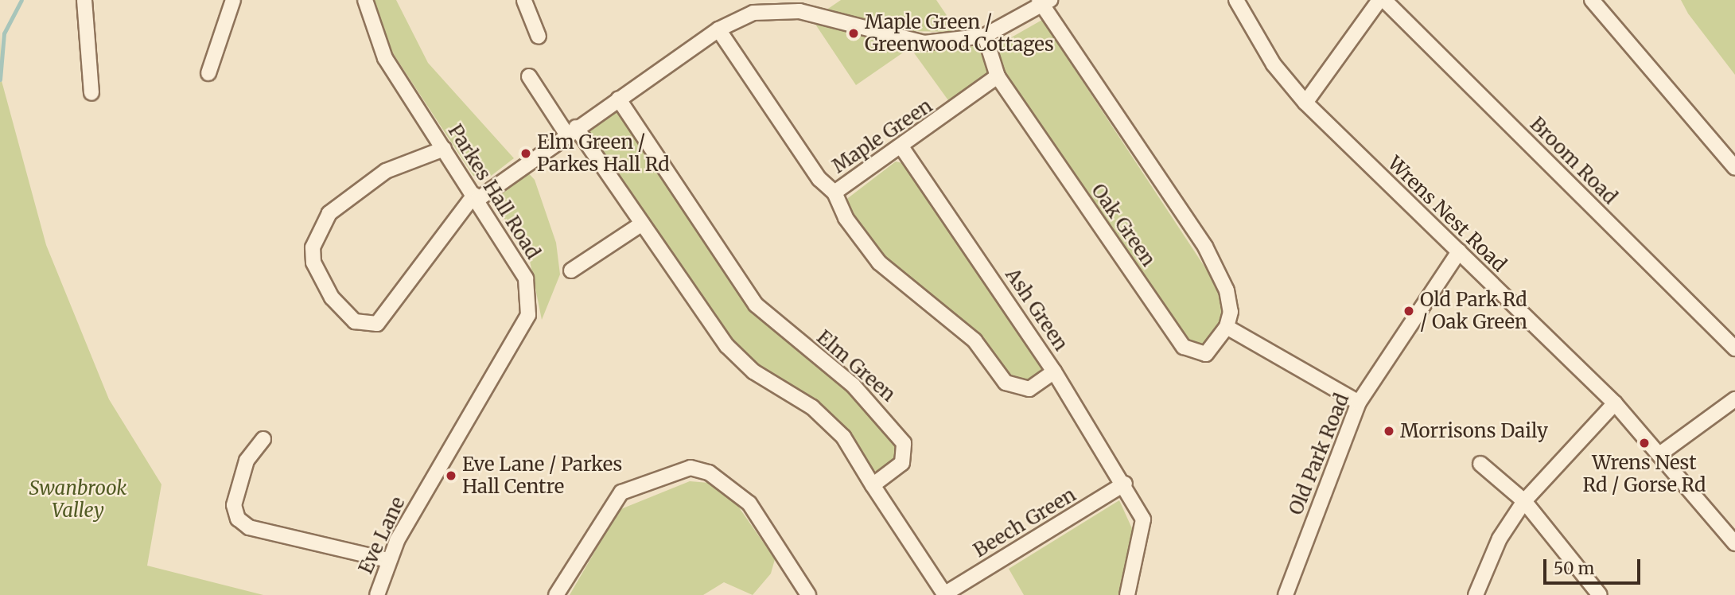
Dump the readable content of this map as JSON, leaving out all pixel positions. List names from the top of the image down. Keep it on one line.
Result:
{"streets":{"street":["Maple Green","Broom Road","Parkes Hall Road","Wrens Nest Road","Oak Green","Ash Green","Elm Green","Old Park Road","Beech Green","Eve Lane"]},"crossings":[["Maple Green","Oak Green"],["Maple Green","Ash Green"],["Parkes Hall Road","Eve Lane"],["Wrens Nest Road","Old Park Road"],["Elm Green","Beech Green"]],"parks":["Swanbrook Valley"],"places":["Maple Green / Greenwood Cottages","Elm Green / Parkes Hall Rd","Old Park Rd / Oak Green","Morrisons Daily","Wrens Nest Rd / Gorse Rd","Eve Lane / Parkes Hall Centre"],"scale_bar":"50 m"}
